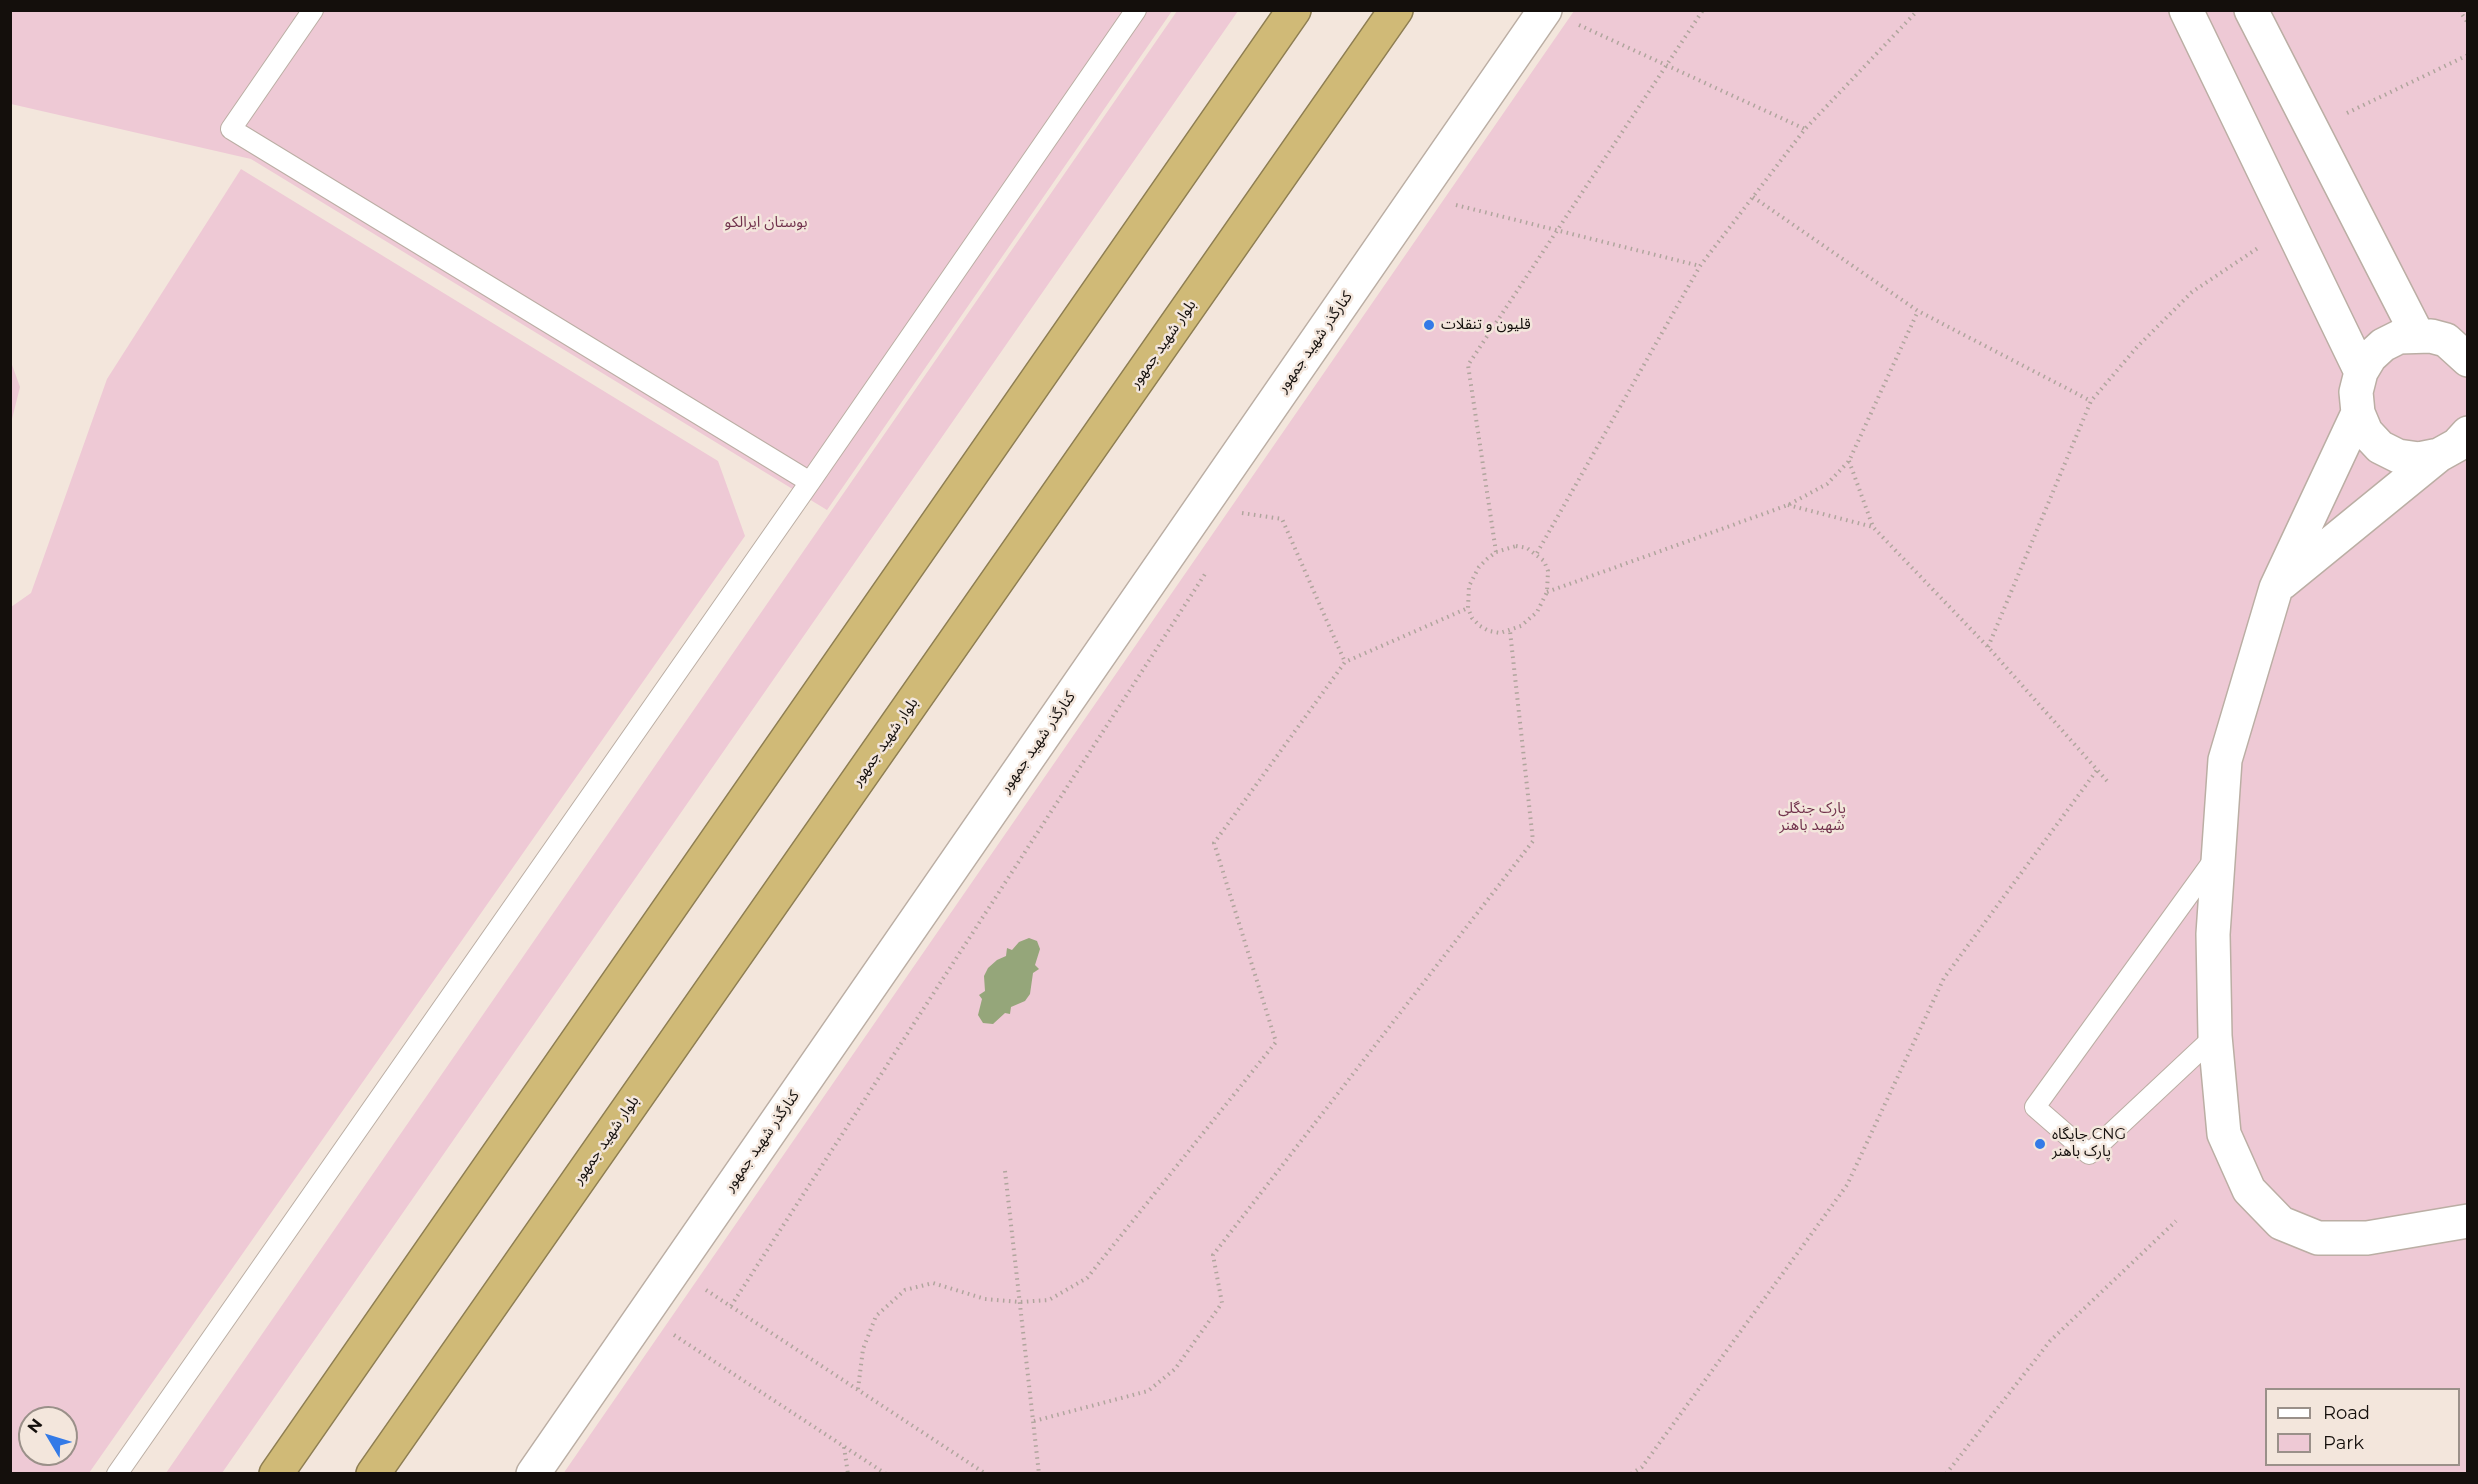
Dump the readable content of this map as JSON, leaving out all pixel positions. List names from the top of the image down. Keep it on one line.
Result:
{"streets":{"highway":["بلوار شهید جمهور"],"street":["کنارگذر شهید جمهور"]},"parks":["بوستان ایرالکو","پارک جنگلی شهید باهنر"],"places":["قلیون و تنقلات","جایگاه CNG پارک باهنر"],"legend":["Road","Park"],"north":"top left"}
